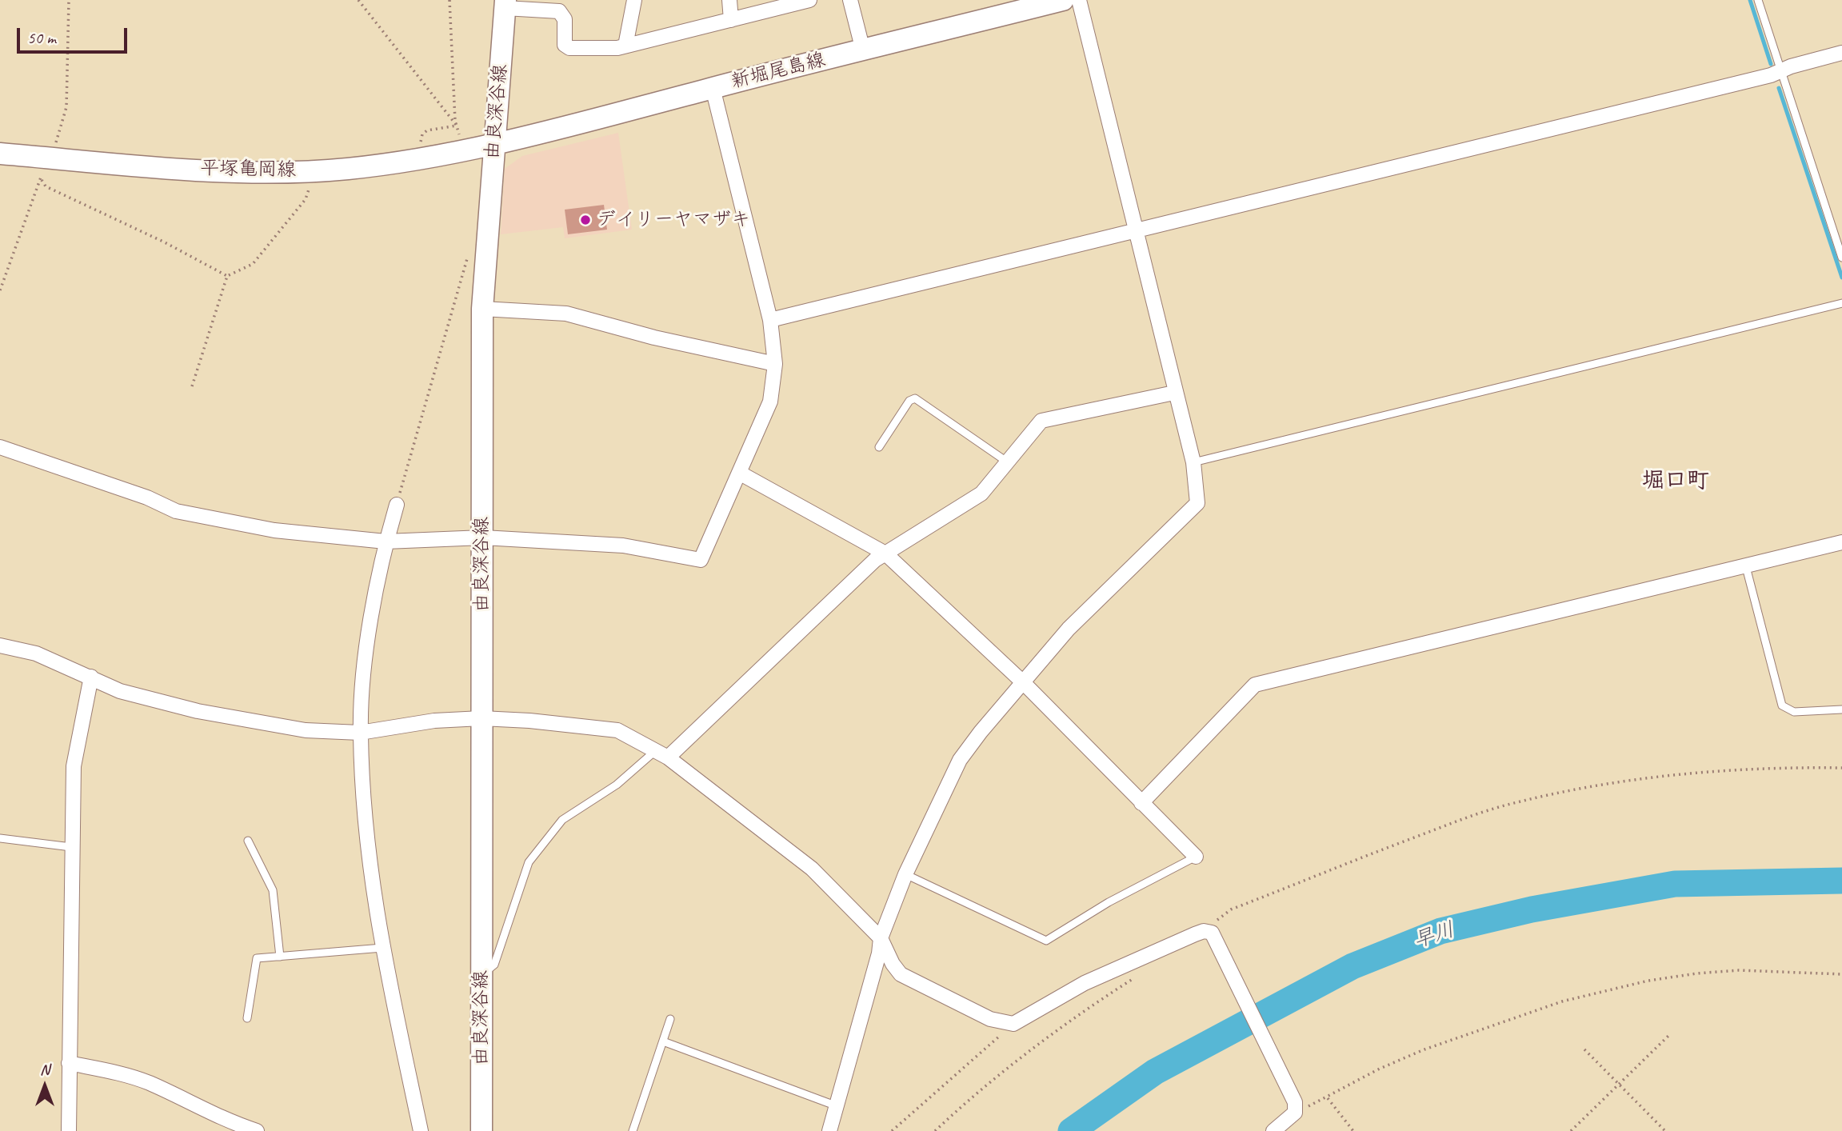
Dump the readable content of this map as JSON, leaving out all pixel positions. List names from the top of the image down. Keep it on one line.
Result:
{"streets":{"main road":["新堀尾島線","由良深谷線","平塚亀岡線"]},"crossings":[["新堀尾島線","由良深谷線"],["新堀尾島線","平塚亀岡線"],["由良深谷線","平塚亀岡線"]],"districts":["堀口町"],"water":["早川"],"places":["デイリーヤマザキ"],"scale_bar":"50 m","north":"top"}
